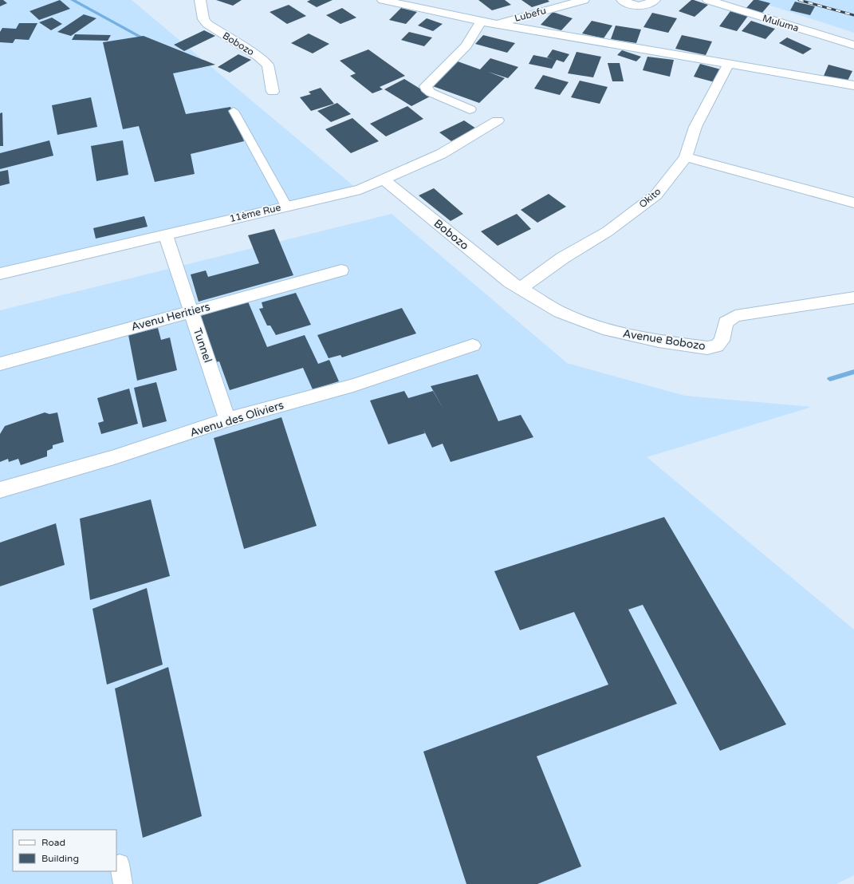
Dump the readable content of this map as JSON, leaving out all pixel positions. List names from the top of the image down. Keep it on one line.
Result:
{"streets":{"street":["Lubefu","Muluma","Bobozo","Okito","11ème Rue","Avenu Heritiers","Avenue Bobozo","Tunnel","Avenu des Oliviers"]},"crossings":[["Bobozo","Okito"],["Bobozo","11ème Rue"],["Bobozo","Avenue Bobozo"],["Okito","Avenue Bobozo"],["11ème Rue","Tunnel"],["Avenu Heritiers","Tunnel"],["Tunnel","Avenu des Oliviers"]],"legend":["Road","Building"]}
